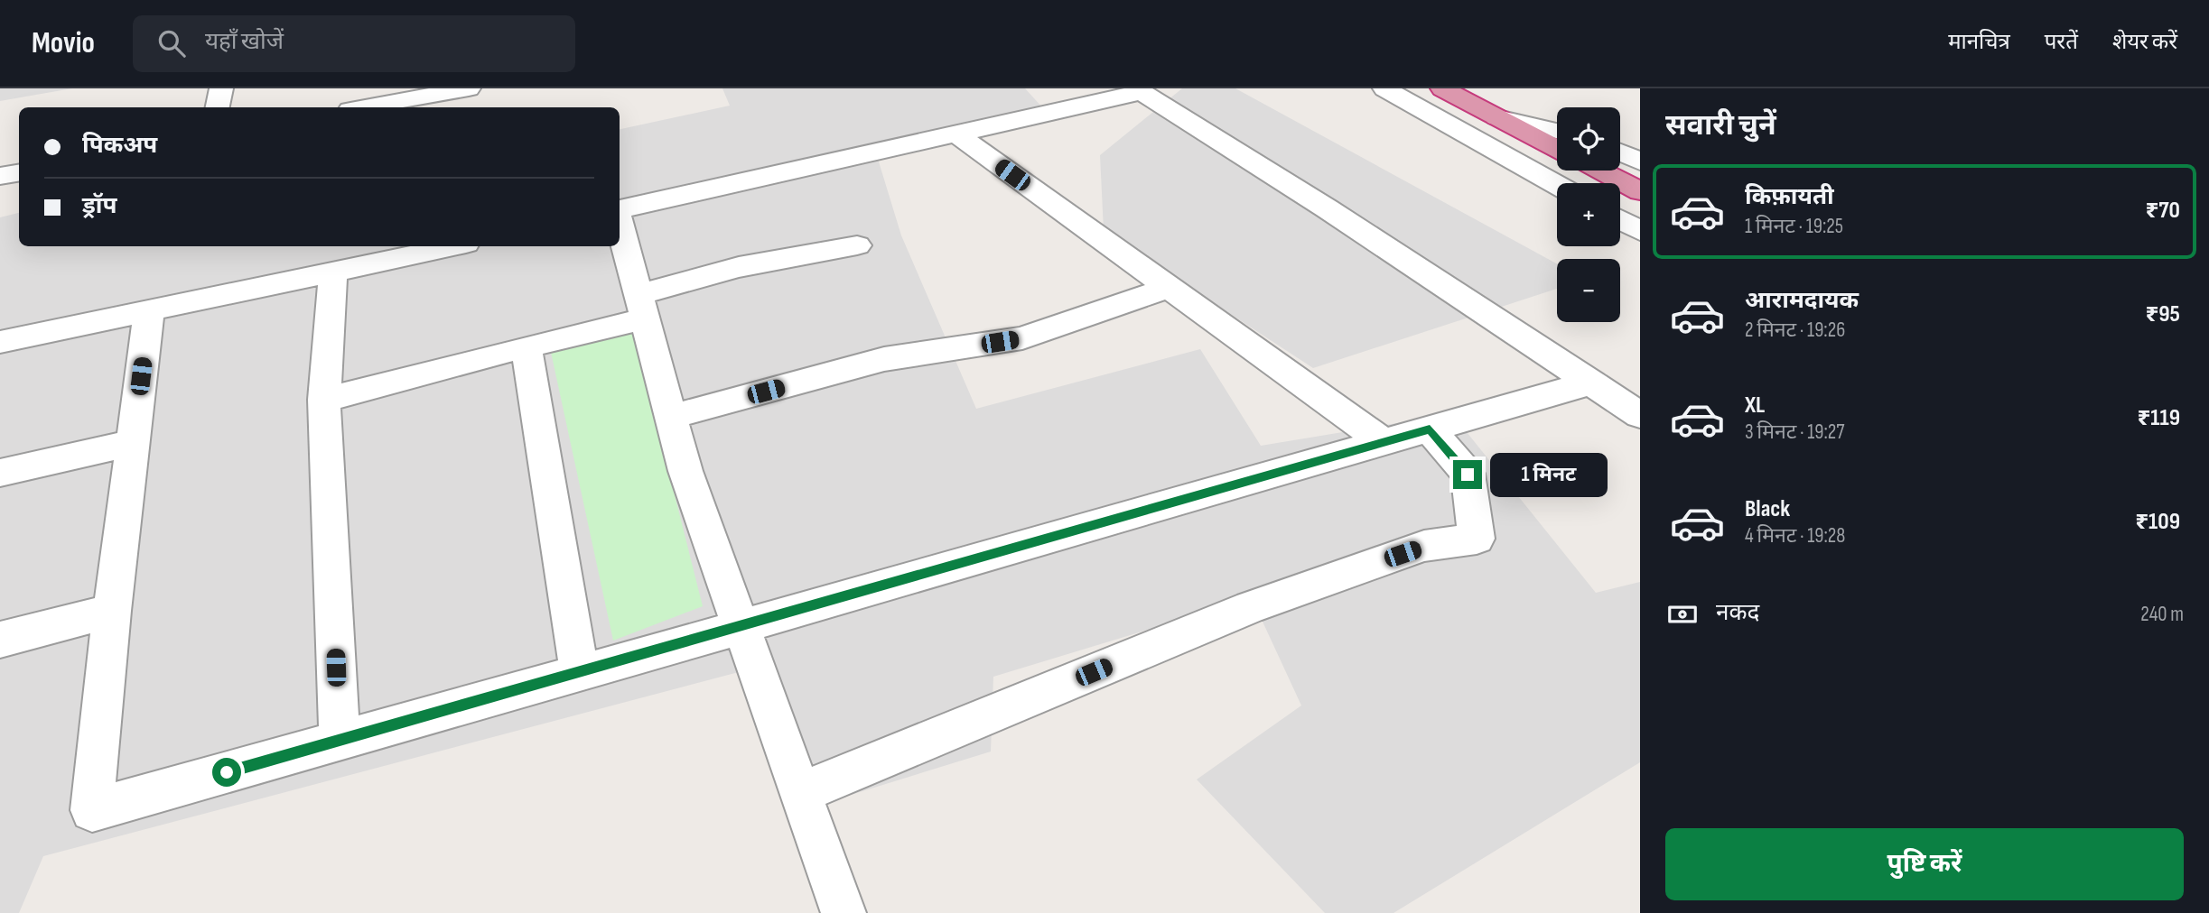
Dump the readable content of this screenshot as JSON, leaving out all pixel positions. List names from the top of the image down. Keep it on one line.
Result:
{"page":{"header":"Movio","search":"यहाँ खोजें","nav":["मानचित्र","परतें","शेयर करें"],"heading":"सवारी चुनें","map_buttons":["+","−"],"banner":["पिकअप","ड्रॉप"],"list":[{"name":"किफ़ायती","note":"1 मिनट · 19:25","value":"₹70"},{"name":"आरामदायक","note":"2 मिनट · 19:26","value":"₹95"},{"name":"XL","note":"3 मिनट · 19:27","value":"₹119"},{"name":"Black","note":"4 मिनट · 19:28","value":"₹109"}],"bubble":"1 मिनट","pay":["नकद","240 m"],"buttons":"पुष्टि करें"}}
